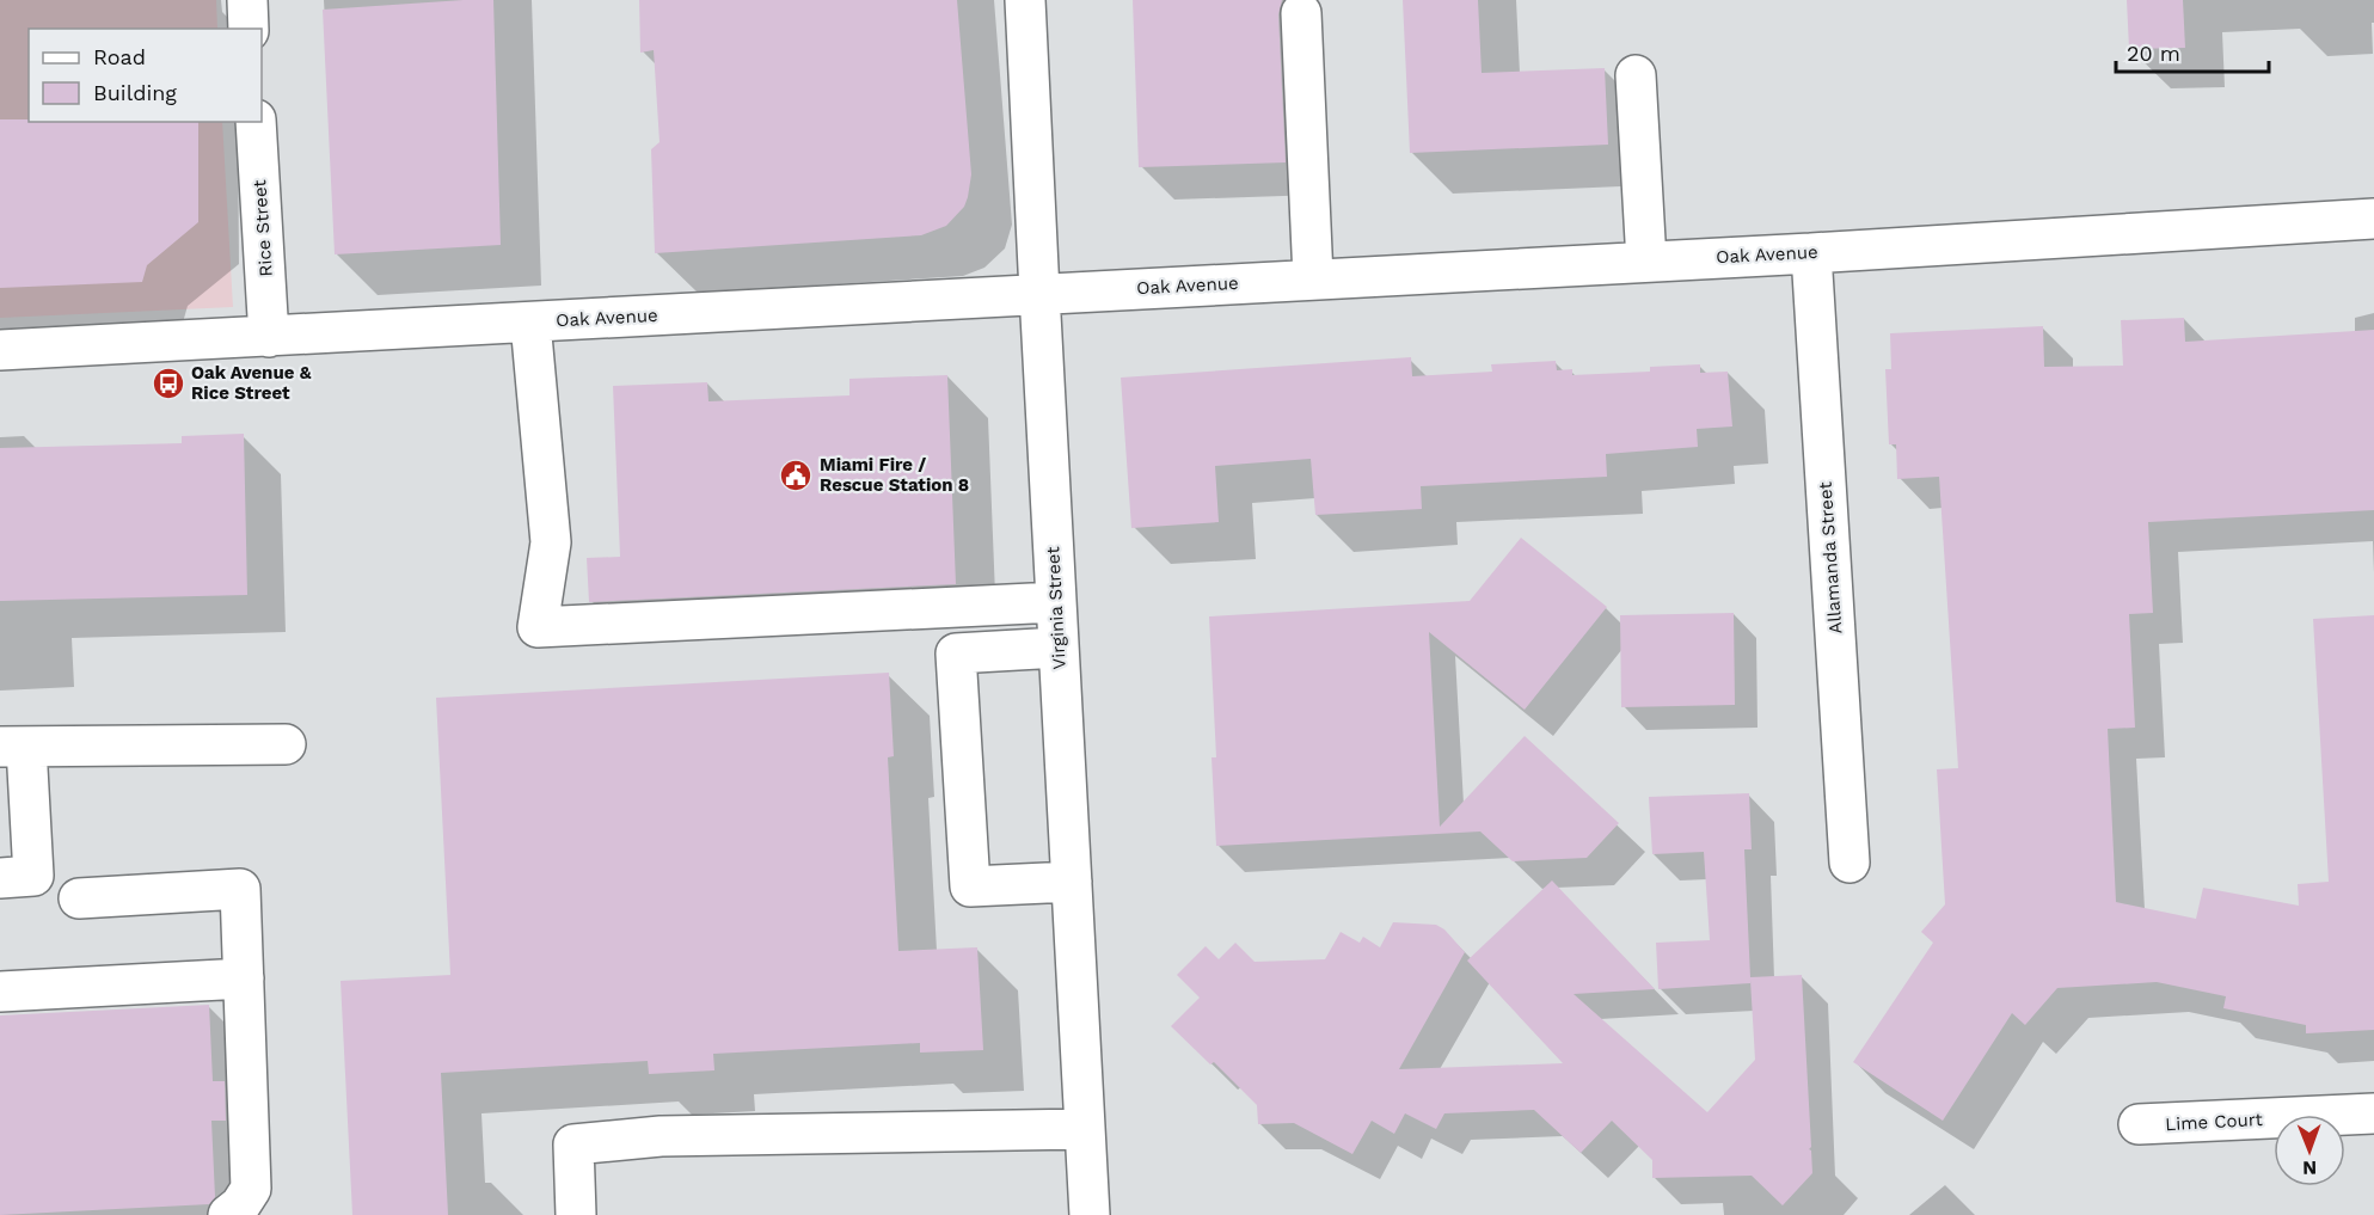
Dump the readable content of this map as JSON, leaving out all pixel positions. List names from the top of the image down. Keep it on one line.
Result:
{"streets":{"street":["Rice Street","Oak Avenue","Allamanda Street","Virginia Street","Lime Court"]},"crossings":[["Rice Street","Oak Avenue"],["Oak Avenue","Allamanda Street"],["Oak Avenue","Virginia Street"]],"places":{"bus stop":["Oak Avenue & Rice Street"],"public building":["Miami Fire / Rescue Station 8"]},"legend":["Road","Building"],"scale_bar":"20 m","north":"bottom"}
